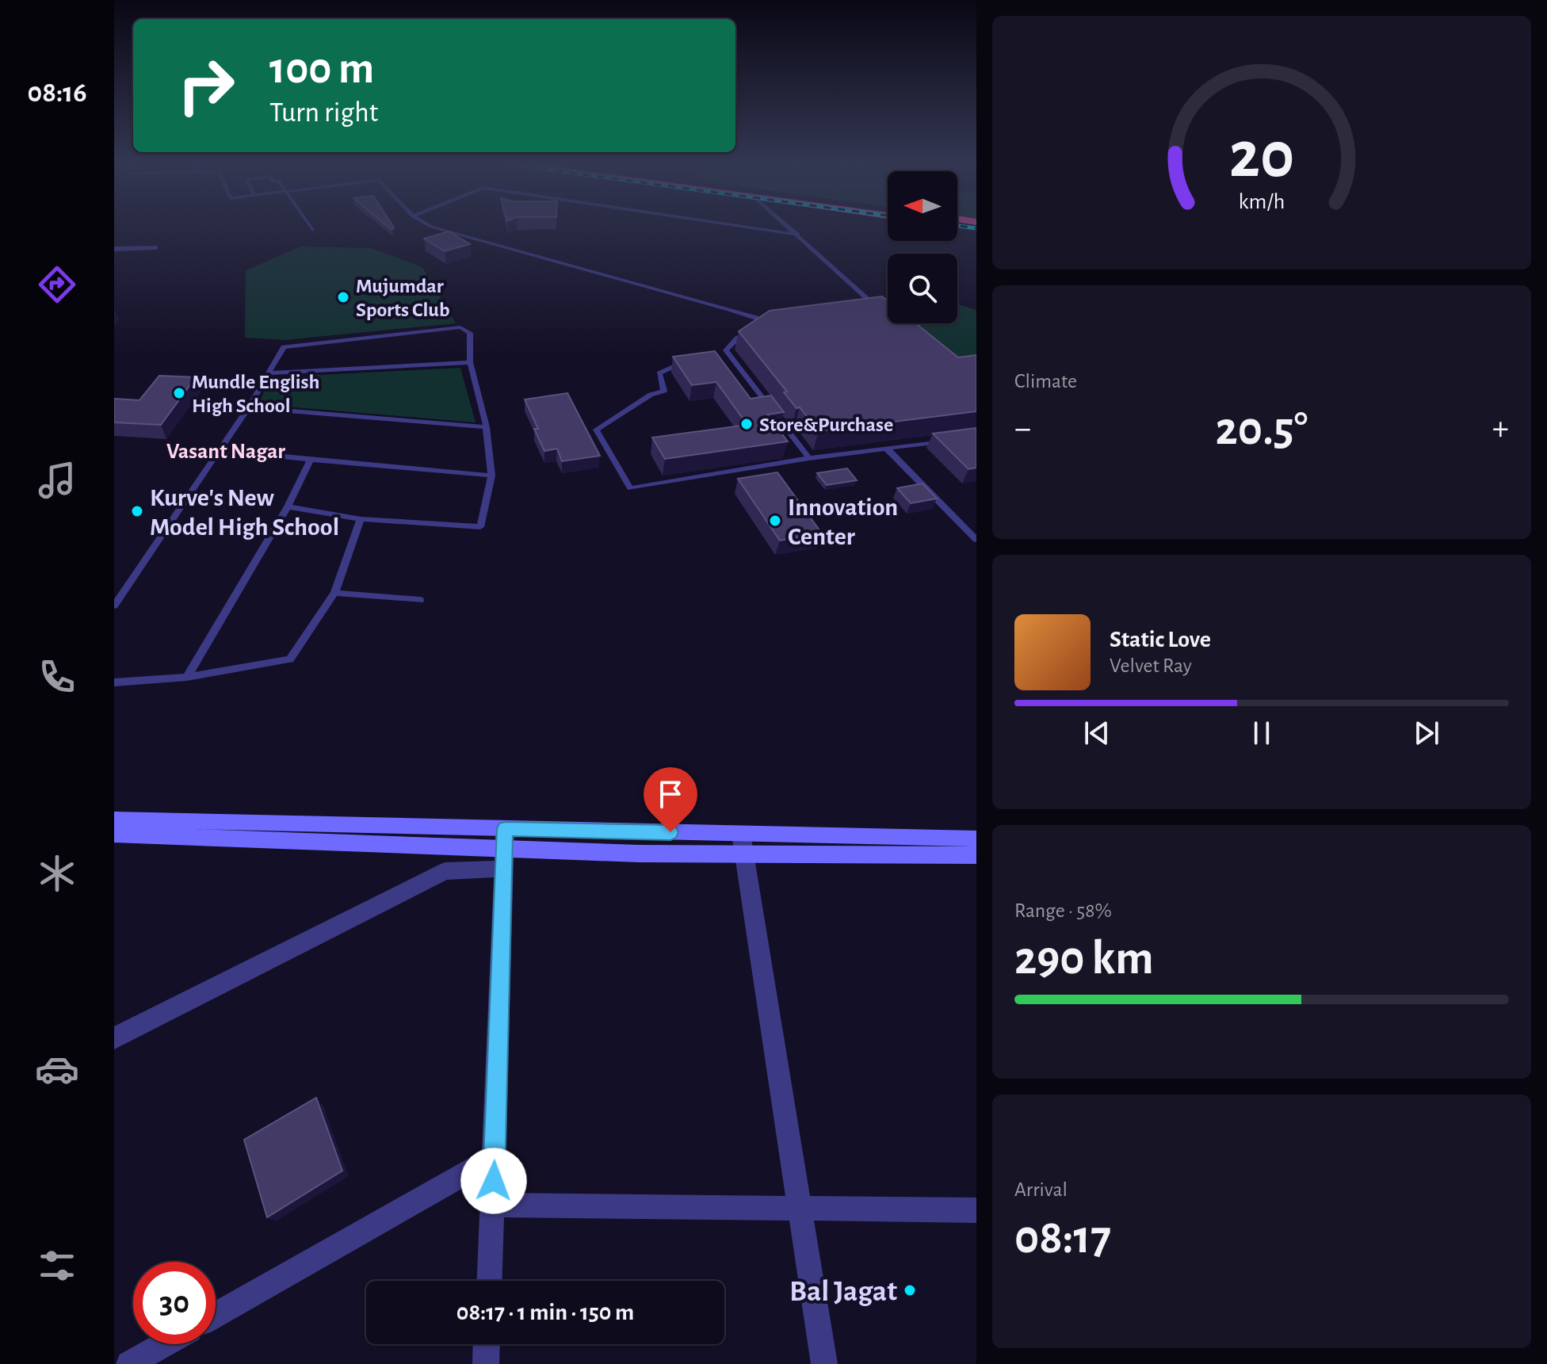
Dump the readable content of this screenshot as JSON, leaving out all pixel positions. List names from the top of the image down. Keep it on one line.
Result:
{"districts":["Vasant Nagar"],"places":["Mujumdar Sports Club","Mundle English High School","Store&Purchase","Kurve's New Model High School","Innovation Center","Bal Jagat"],"north":"left","page":{"tabs":"08:16","turn":["100 m","Turn right"],"tile":["Climate",["Range · 58%","290 km"],["Arrival","08:17"]],"heat":["−","20.5°","+"],"song":["Static Love","Velvet Ray"],"limit":"30","trip":"08:17 · 1 min · 150 m","gauge":["20","km/h"]}}
